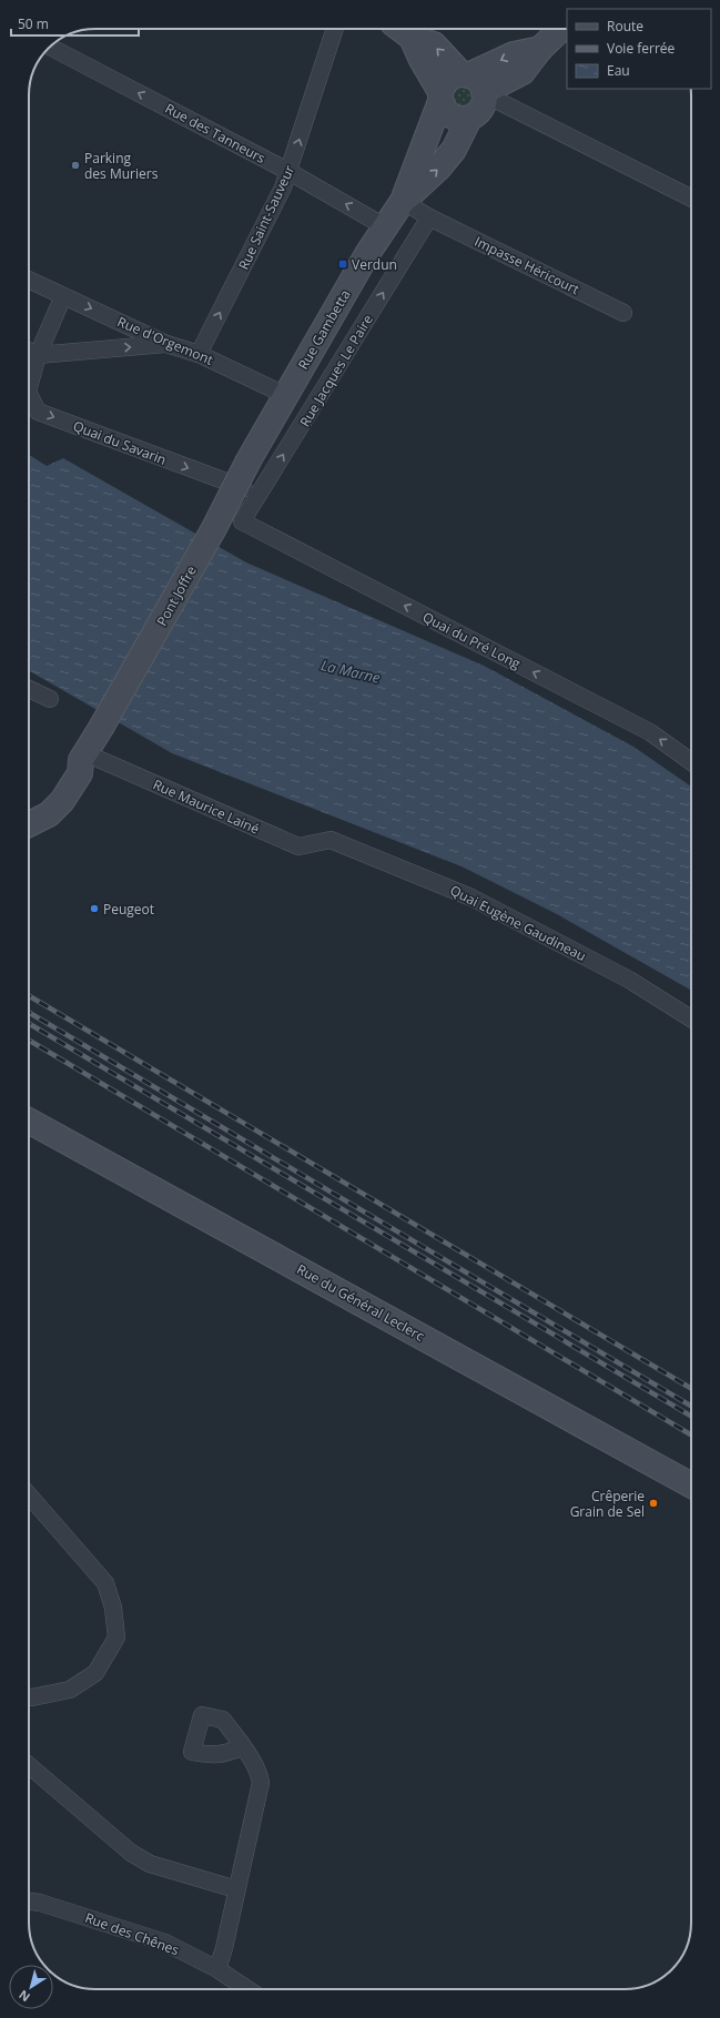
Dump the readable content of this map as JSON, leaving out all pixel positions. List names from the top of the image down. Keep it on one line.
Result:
{"streets":{"main road":["Rue Gambetta","Pont Joffre","Rue du Général Leclerc"],"street":["Rue des Tanneurs","Rue Saint-Sauveur","Impasse Héricourt","Rue d'Orgemont","Rue Jacques Le Paire","Quai du Savarin","Quai du Pré Long","Rue Maurice Lainé","Quai Eugène Gaudineau","Rue des Chênes"]},"crossings":[["Rue des Tanneurs","Rue Saint-Sauveur"],["Rue des Tanneurs","Rue Gambetta"],["Rue Saint-Sauveur","Rue d'Orgemont"],["Impasse Héricourt","Rue Gambetta"],["Impasse Héricourt","Rue Jacques Le Paire"],["Rue Gambetta","Rue d'Orgemont"],["Rue Gambetta","Pont Joffre"],["Rue d'Orgemont","Quai du Savarin"],["Rue Jacques Le Paire","Quai du Savarin"],["Rue Jacques Le Paire","Quai du Pré Long"],["Pont Joffre","Rue Maurice Lainé"],["Rue Maurice Lainé","Quai Eugène Gaudineau"]],"one_way":["Rue des Tanneurs","Rue Saint-Sauveur","Rue d'Orgemont","Rue Jacques Le Paire","Quai du Savarin","Quai du Pré Long"],"water":["La Marne"],"places":{"other":["Parking des Muriers","Peugeot","Crêperie Grain de Sel"],"transit":["Verdun"]},"legend":["Route","Voie ferrée","Eau"],"scale_bar":"50 m","north":"bottom left"}
